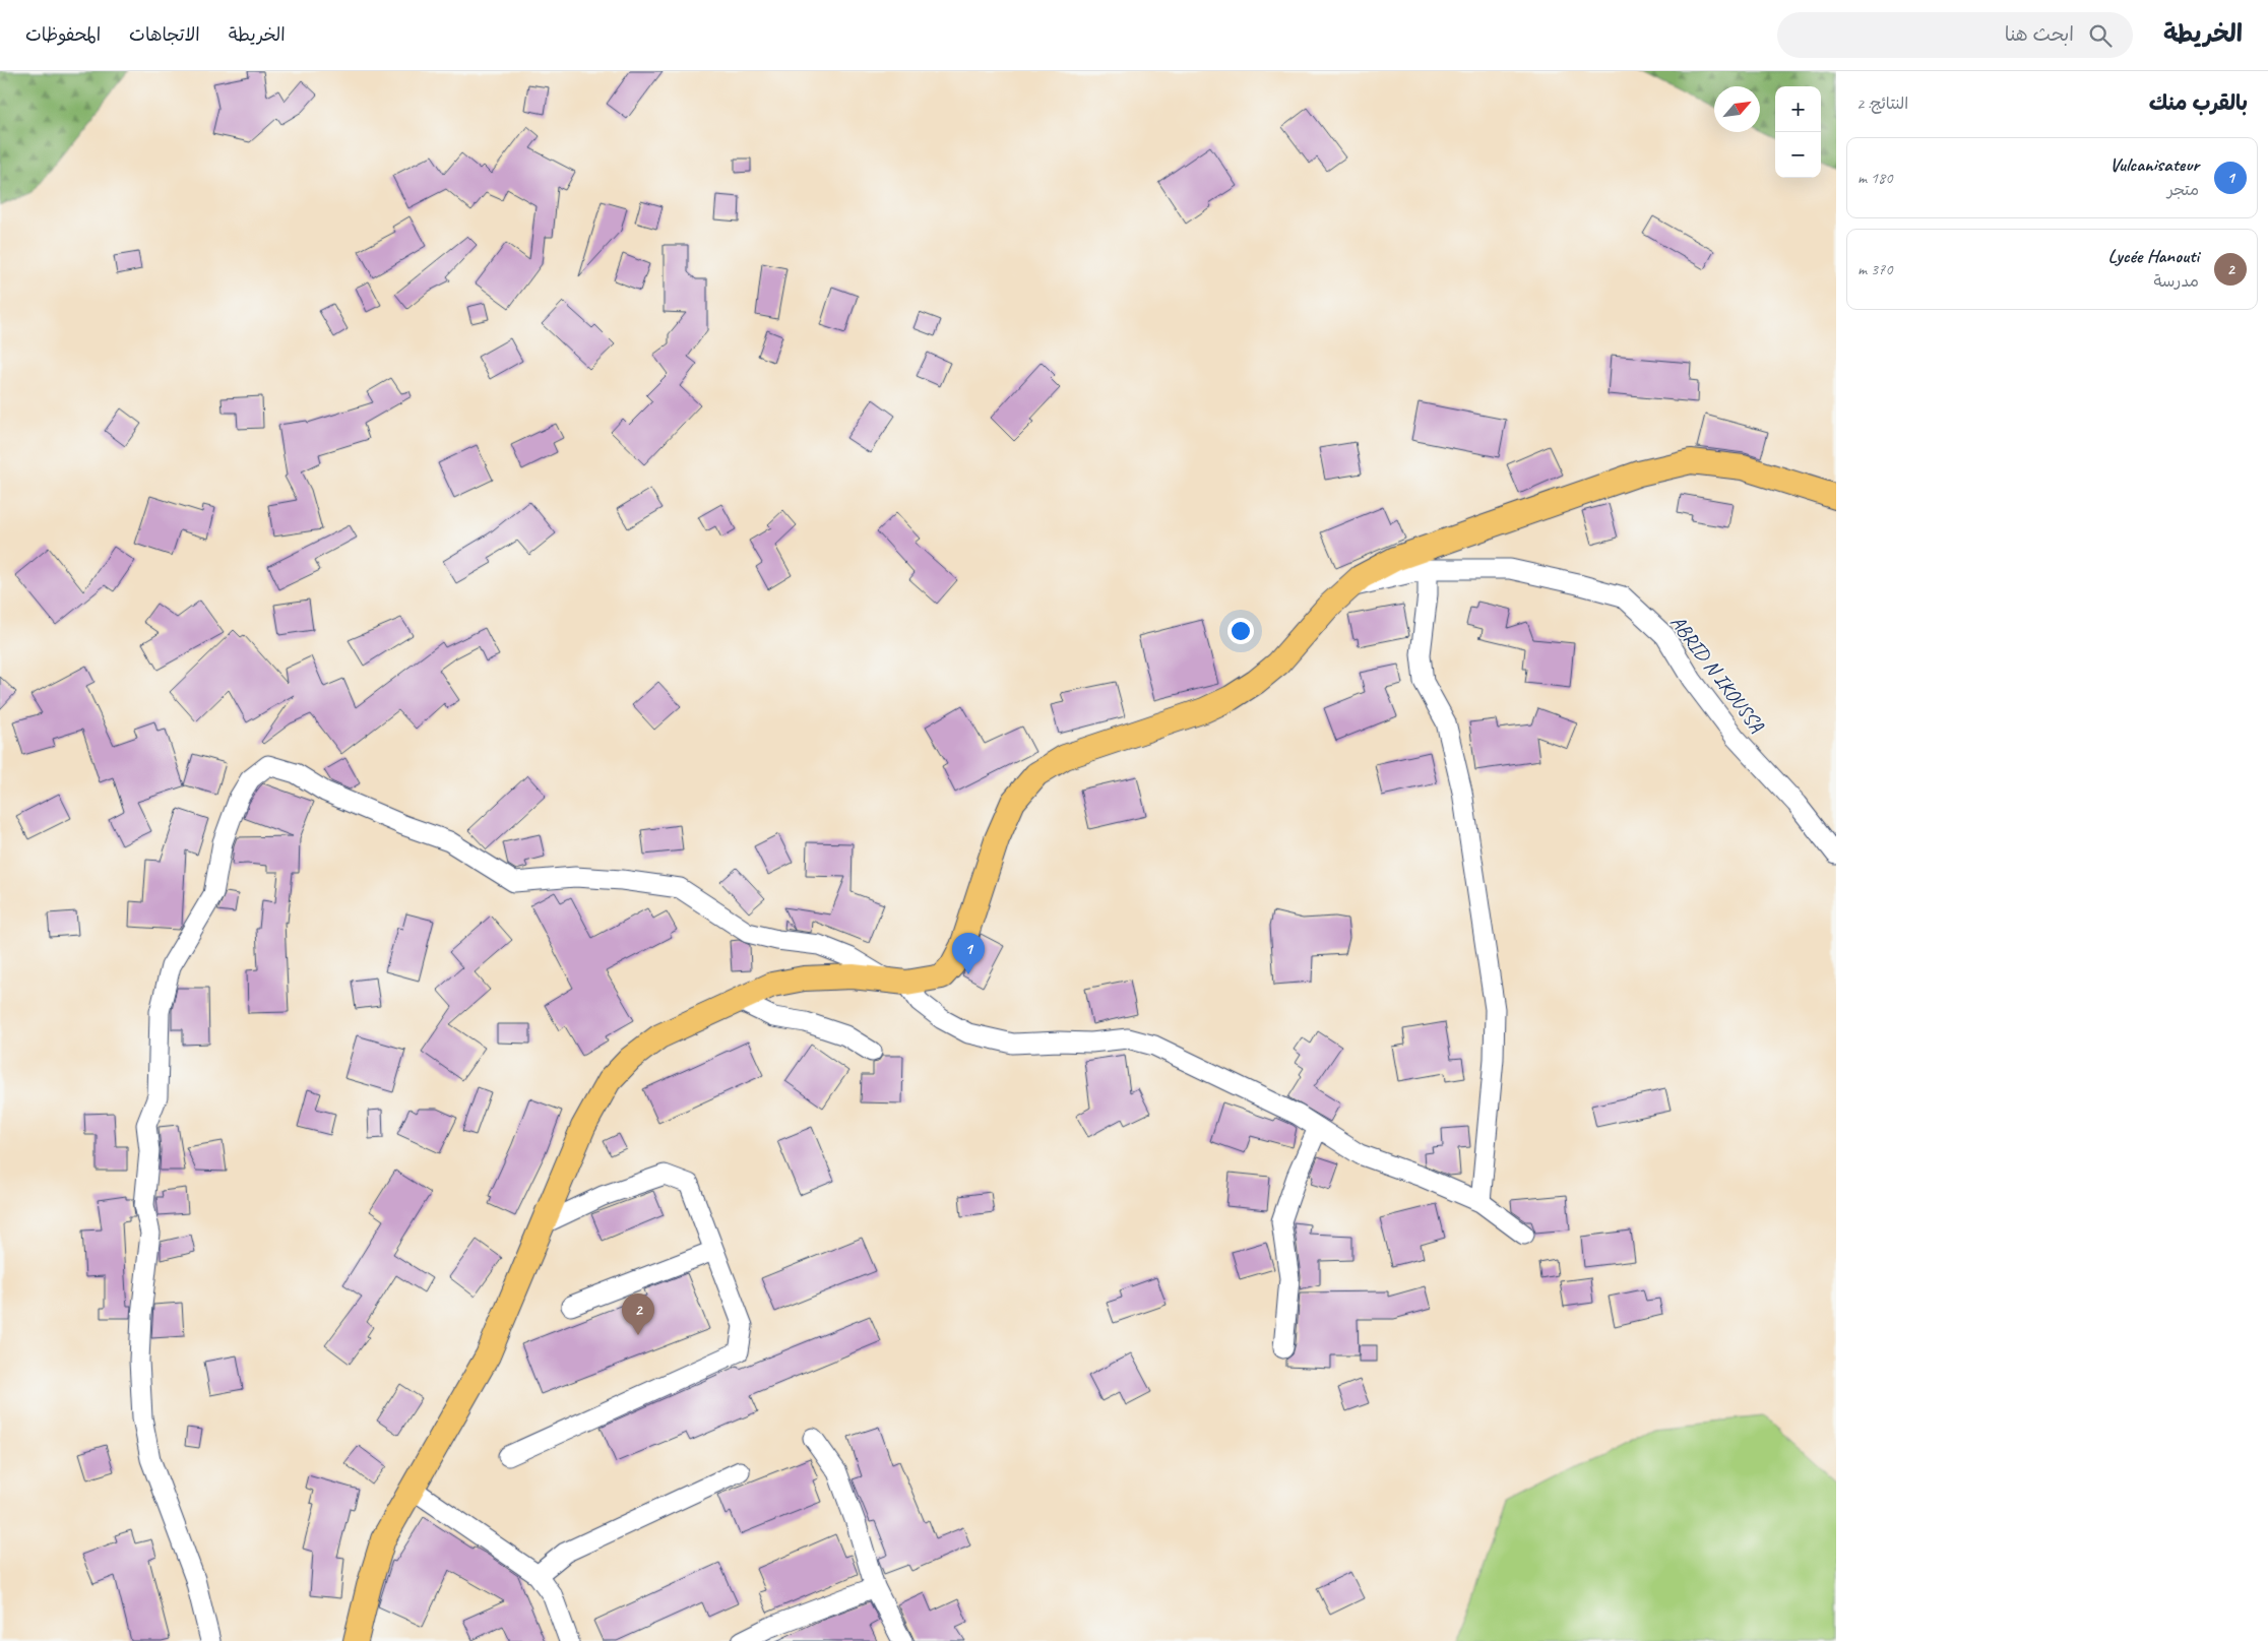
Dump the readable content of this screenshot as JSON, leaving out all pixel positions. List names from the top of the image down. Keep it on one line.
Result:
{"streets":{"street":["ABRID N IKOUSSA"]},"north":"top right","page":{"header":"الخريطة","search":"ابحث هنا","nav":["الخريطة","الاتجاهات","المحفوظات"],"heading":["بالقرب منك","النتائج: 2"],"map_buttons":["+","−"],"list":[{"mark":"1","name":"Vulcanisateur","note":"متجر","value":"180 m"},{"mark":"2","name":"Lycée Hanouti","note":"مدرسة","value":"370 m"}],"pins":["1","2"]}}
